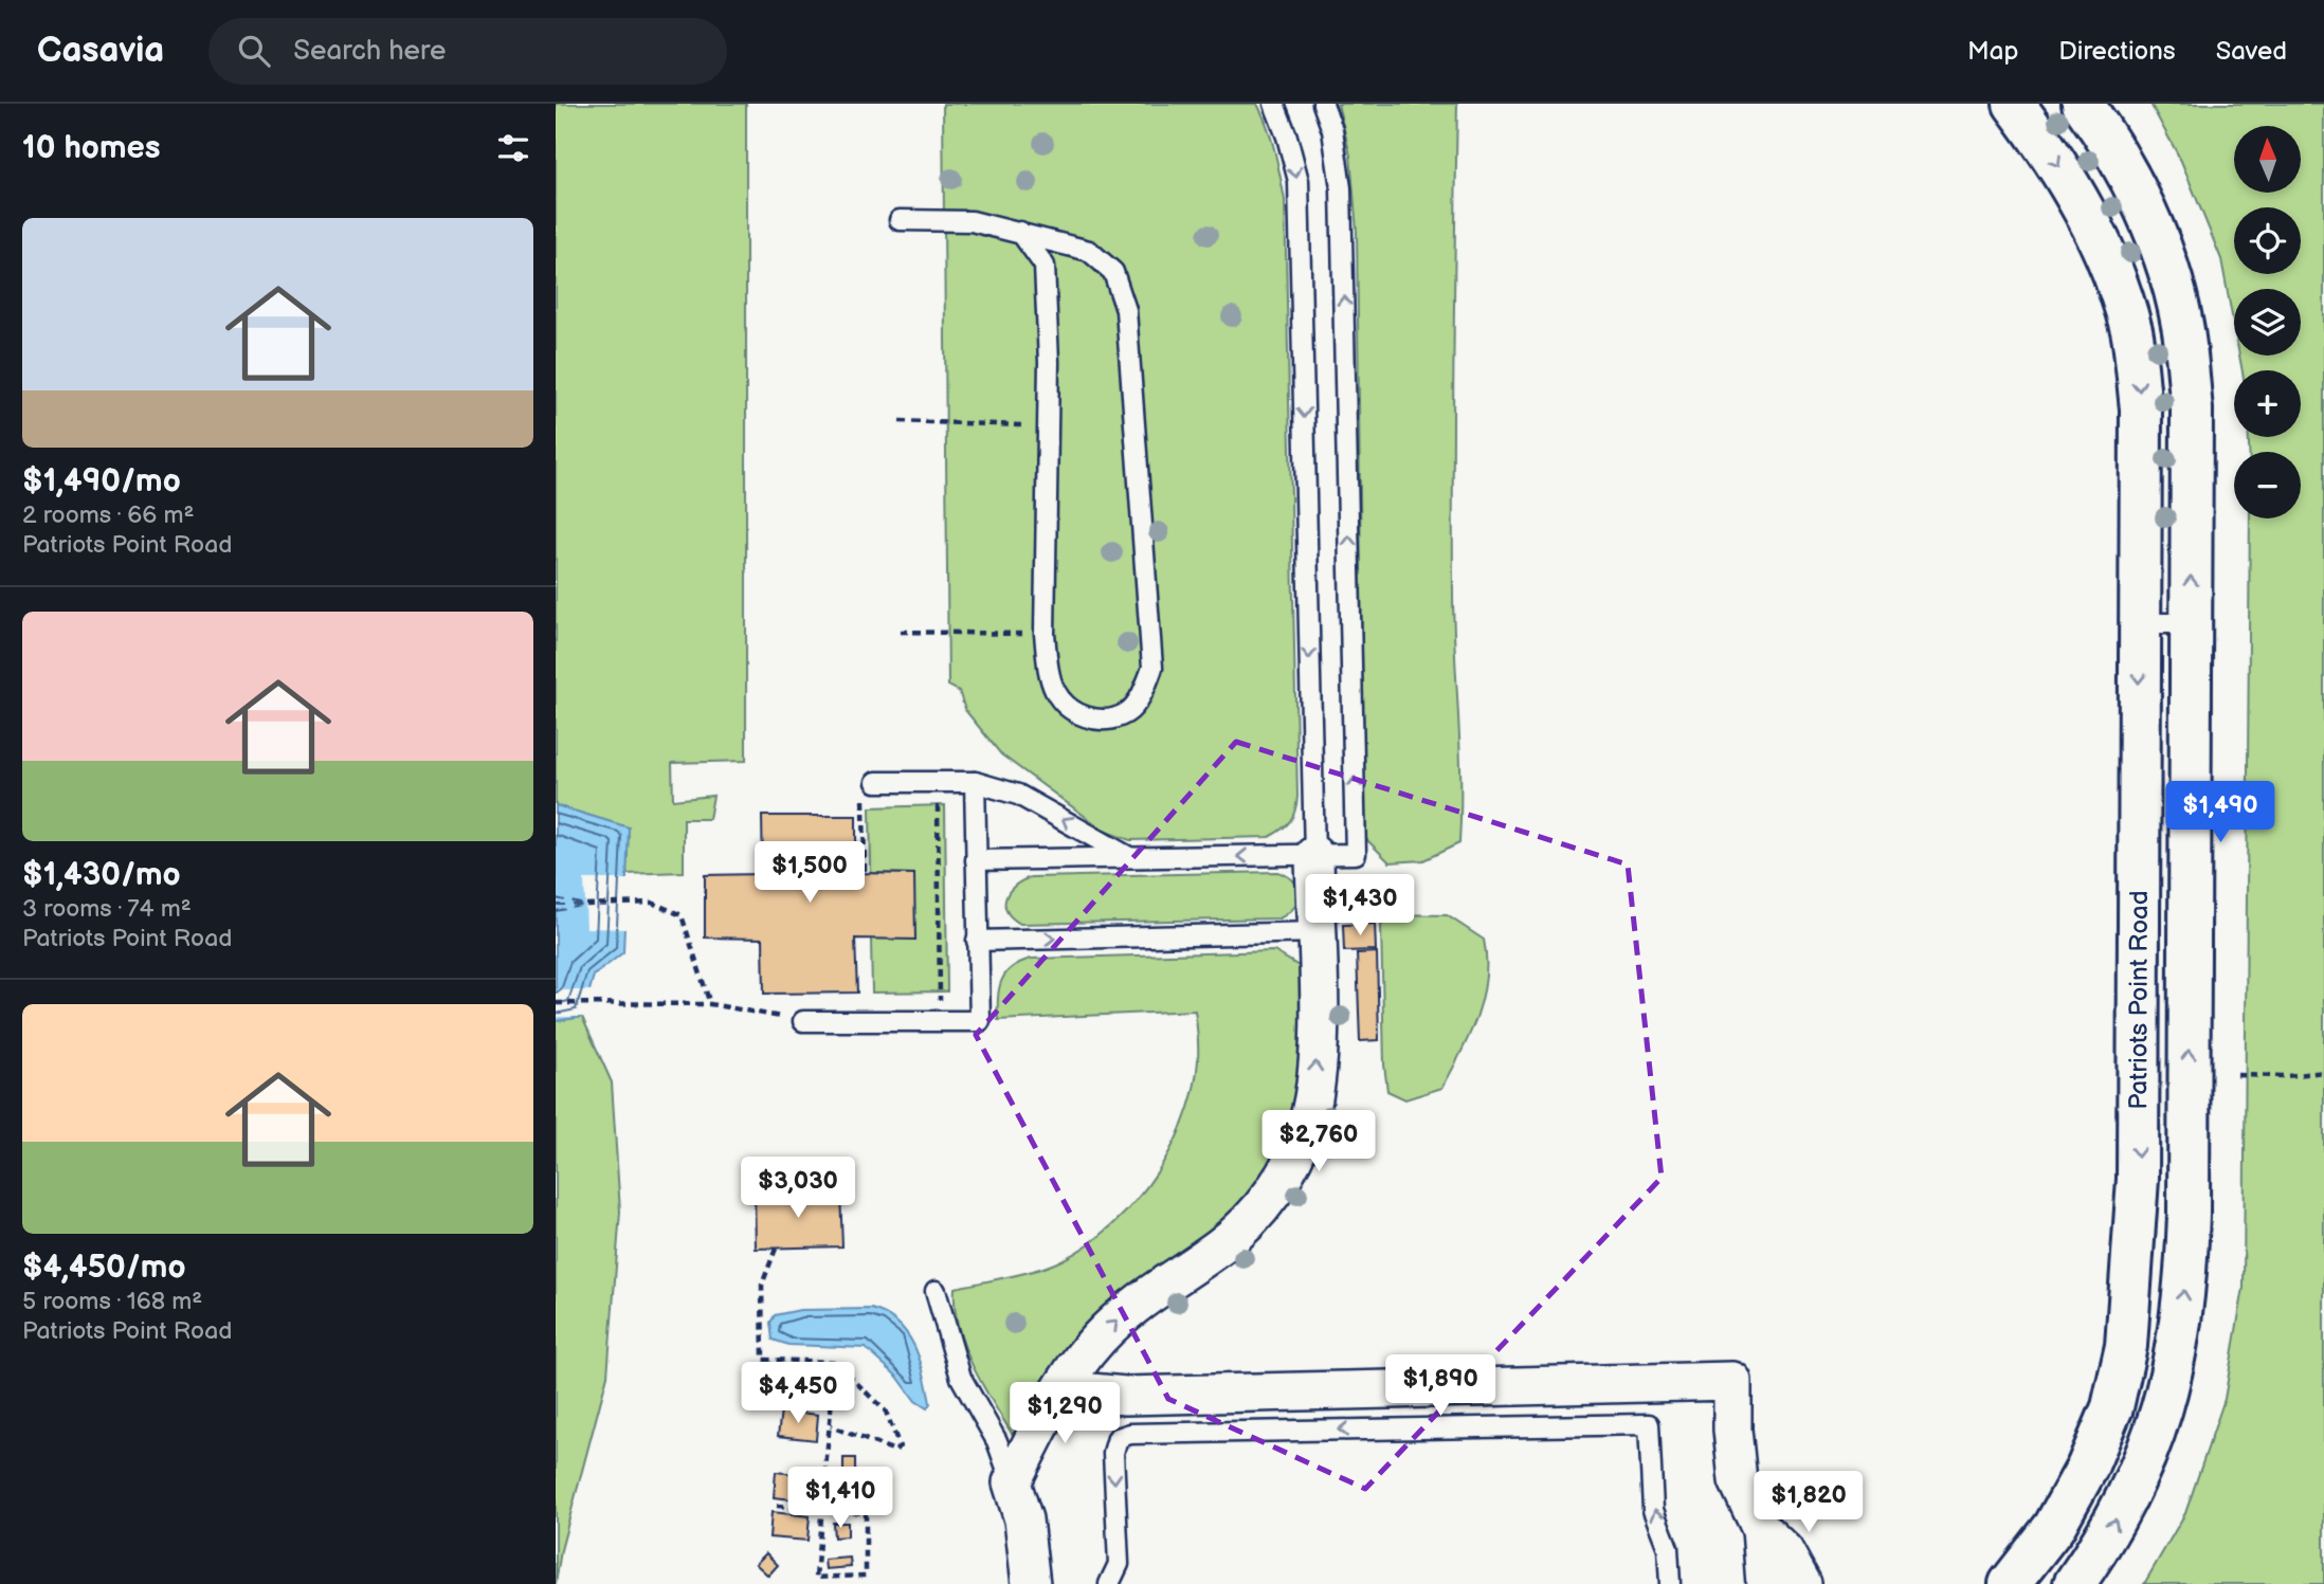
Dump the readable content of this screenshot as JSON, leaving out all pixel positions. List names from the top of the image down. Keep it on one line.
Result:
{"streets":{"street":["Patriots Point Road"]},"north":"top","page":{"header":"Casavia","search":"Search here","nav":["Map","Directions","Saved"],"heading":"10 homes","map_buttons":["+","−"],"list":[{"name":"$1,490/mo","note":"2 rooms · 66 m² · Patriots Point Road"},{"name":"$1,430/mo","note":"3 rooms · 74 m² · Patriots Point Road"},{"name":"$4,450/mo","note":"5 rooms · 168 m² · Patriots Point Road"}],"price":["$1,490","$1,500","$1,430","$2,760","$3,030","$1,890","$4,450","$1,290","$1,410","$1,820"]}}
